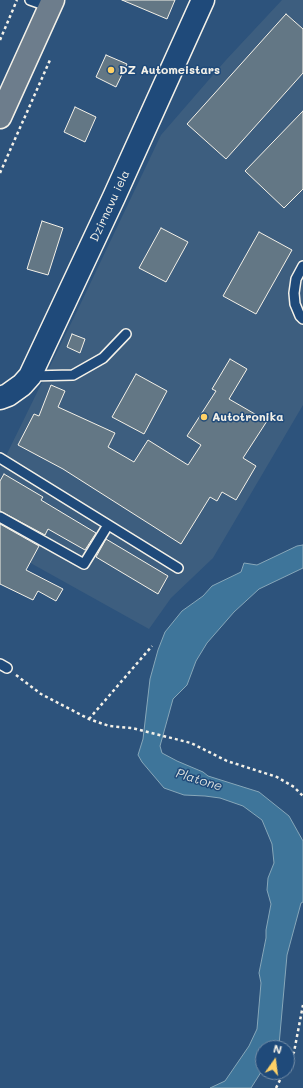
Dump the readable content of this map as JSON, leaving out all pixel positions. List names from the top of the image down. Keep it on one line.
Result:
{"streets":{"street":["Dzirnavu iela"]},"water":["Platone"],"places":["DZ Automeistars","Autotronika"],"north":"top"}
